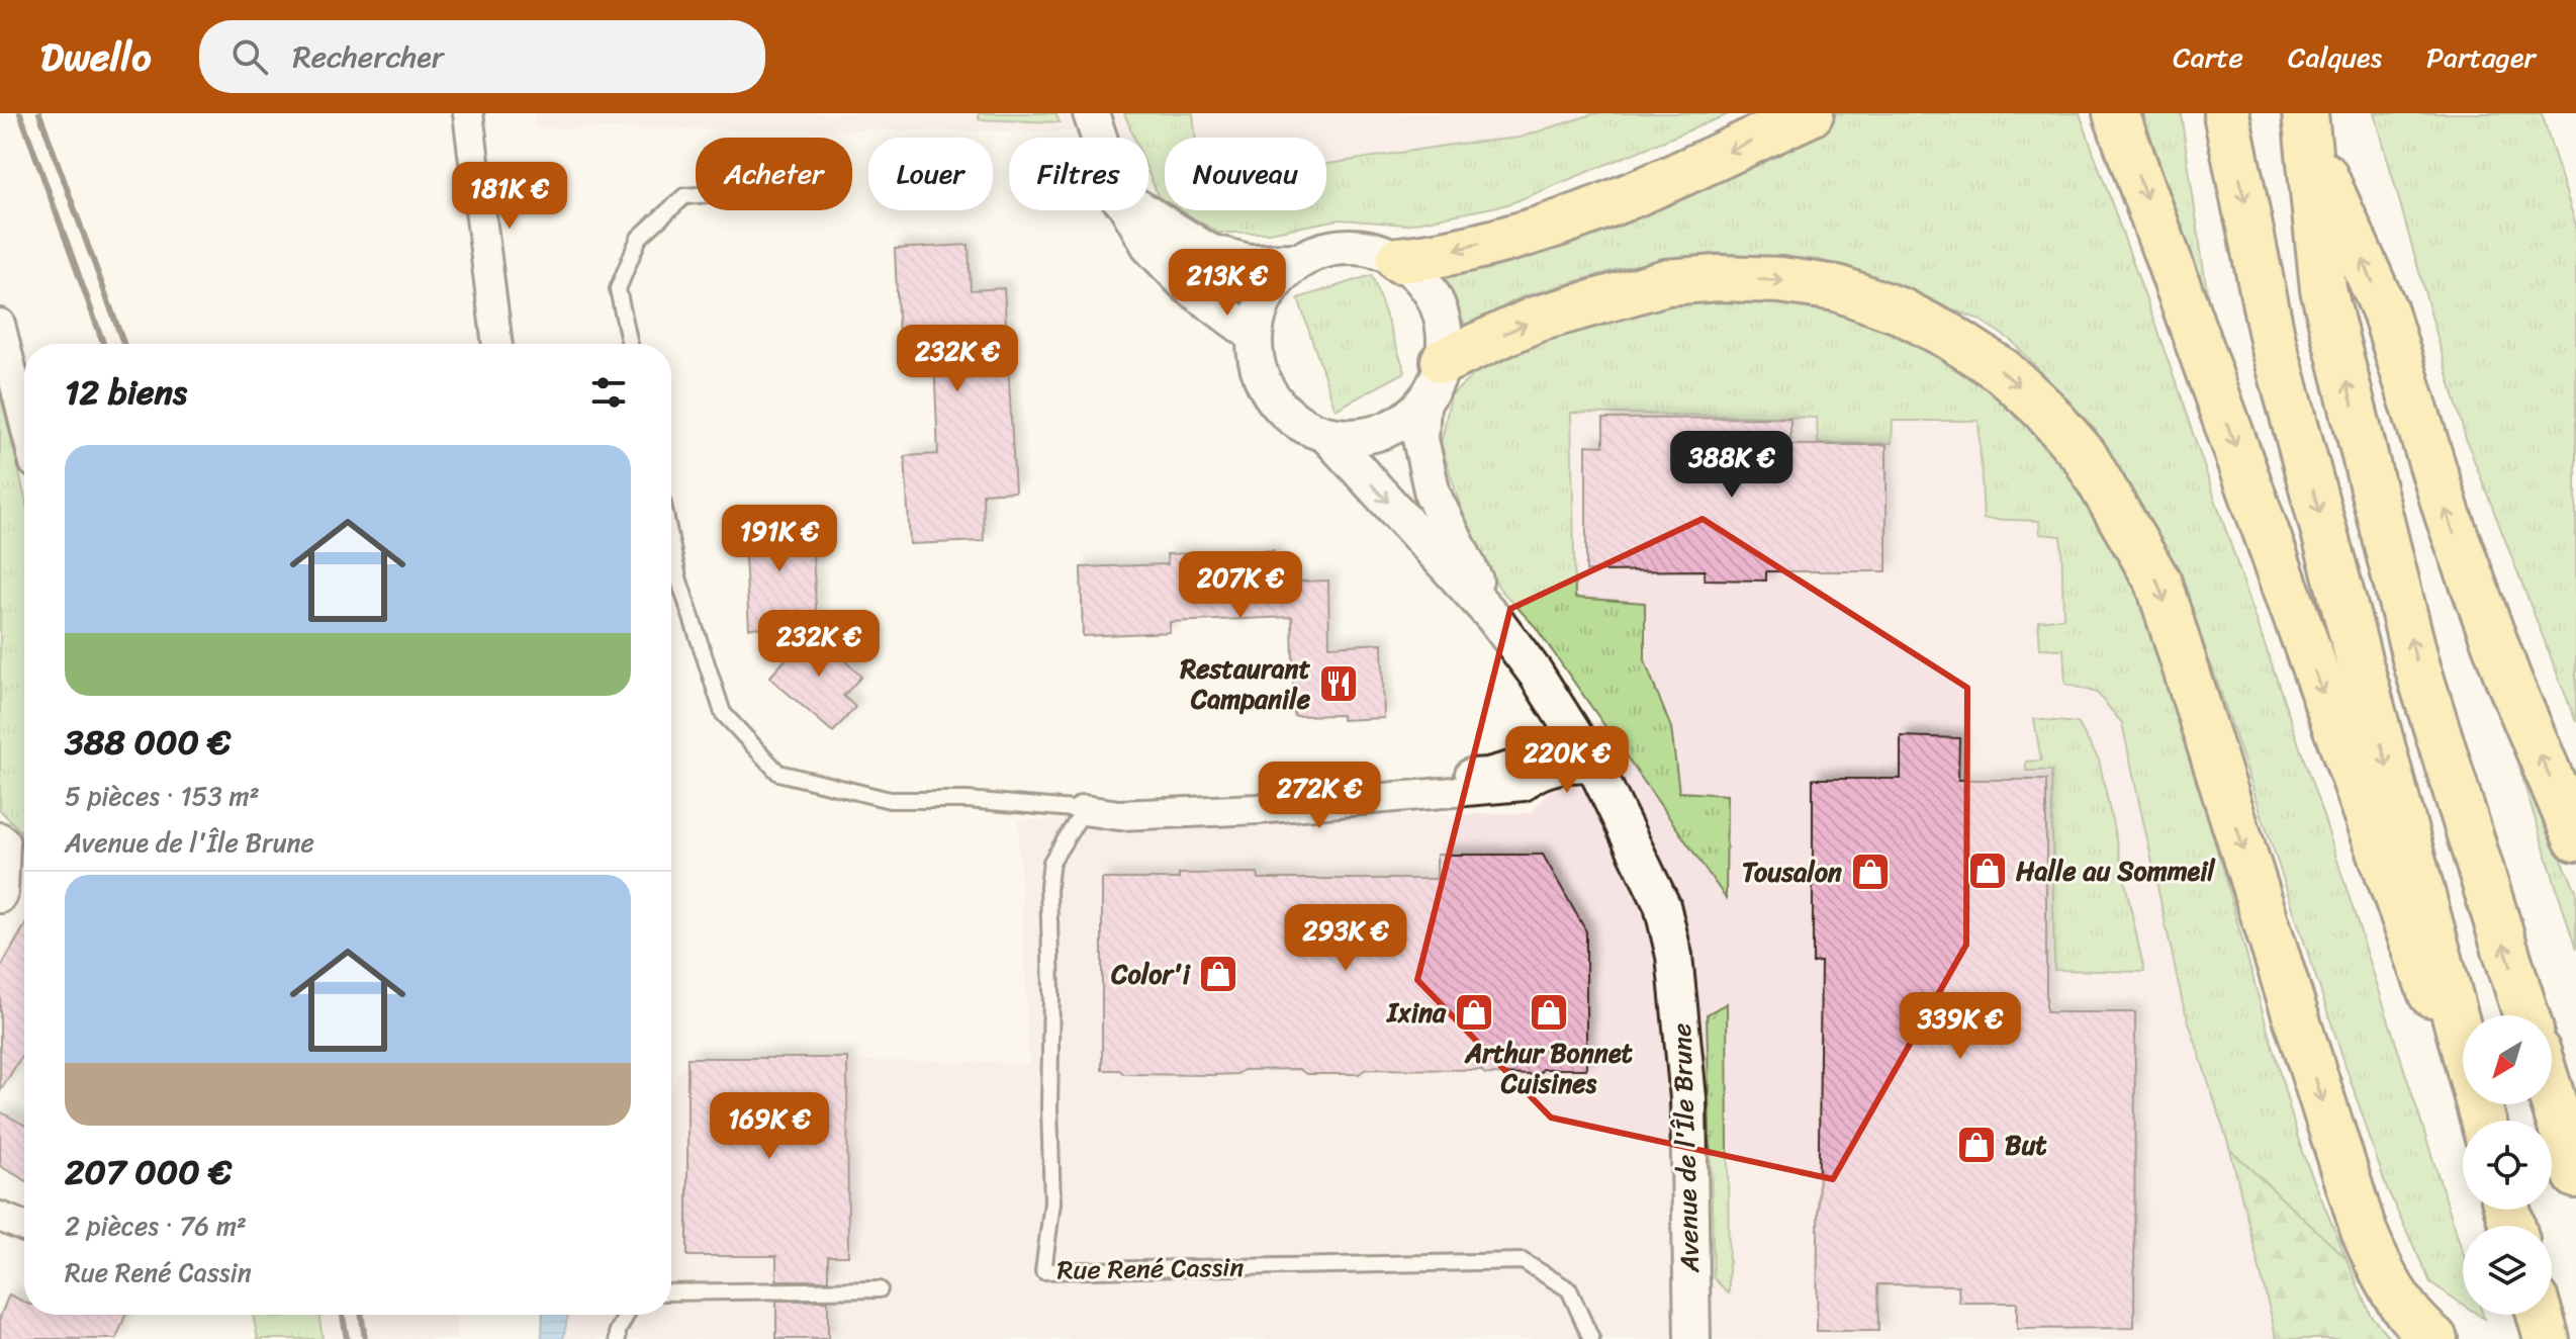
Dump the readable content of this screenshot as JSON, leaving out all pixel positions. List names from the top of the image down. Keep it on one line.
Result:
{"streets":{"street":["Avenue de l'Île Brune"],"lane":["Rue René Cassin"]},"places":{"restaurant":["Restaurant Campanile"],"shop":["Halle au Sommeil","Tousalon","Color'i","Ixina","Arthur Bonnet Cuisines","But"]},"north":"bottom left","page":{"header":"Dwello","search":"Rechercher","nav":["Carte","Calques","Partager"],"chip":["Acheter","Louer","Filtres","Nouveau"],"price":["181K €","213K €","232K €","388K €","191K €","207K €","232K €","220K €","272K €","293K €","339K €","169K €"],"heading":"12 biens","list":[{"name":"388 000 €","note":"5 pièces · 153 m² · Avenue de l'Île Brune"},{"name":"207 000 €","note":"2 pièces · 76 m² · Rue René Cassin"}]}}
